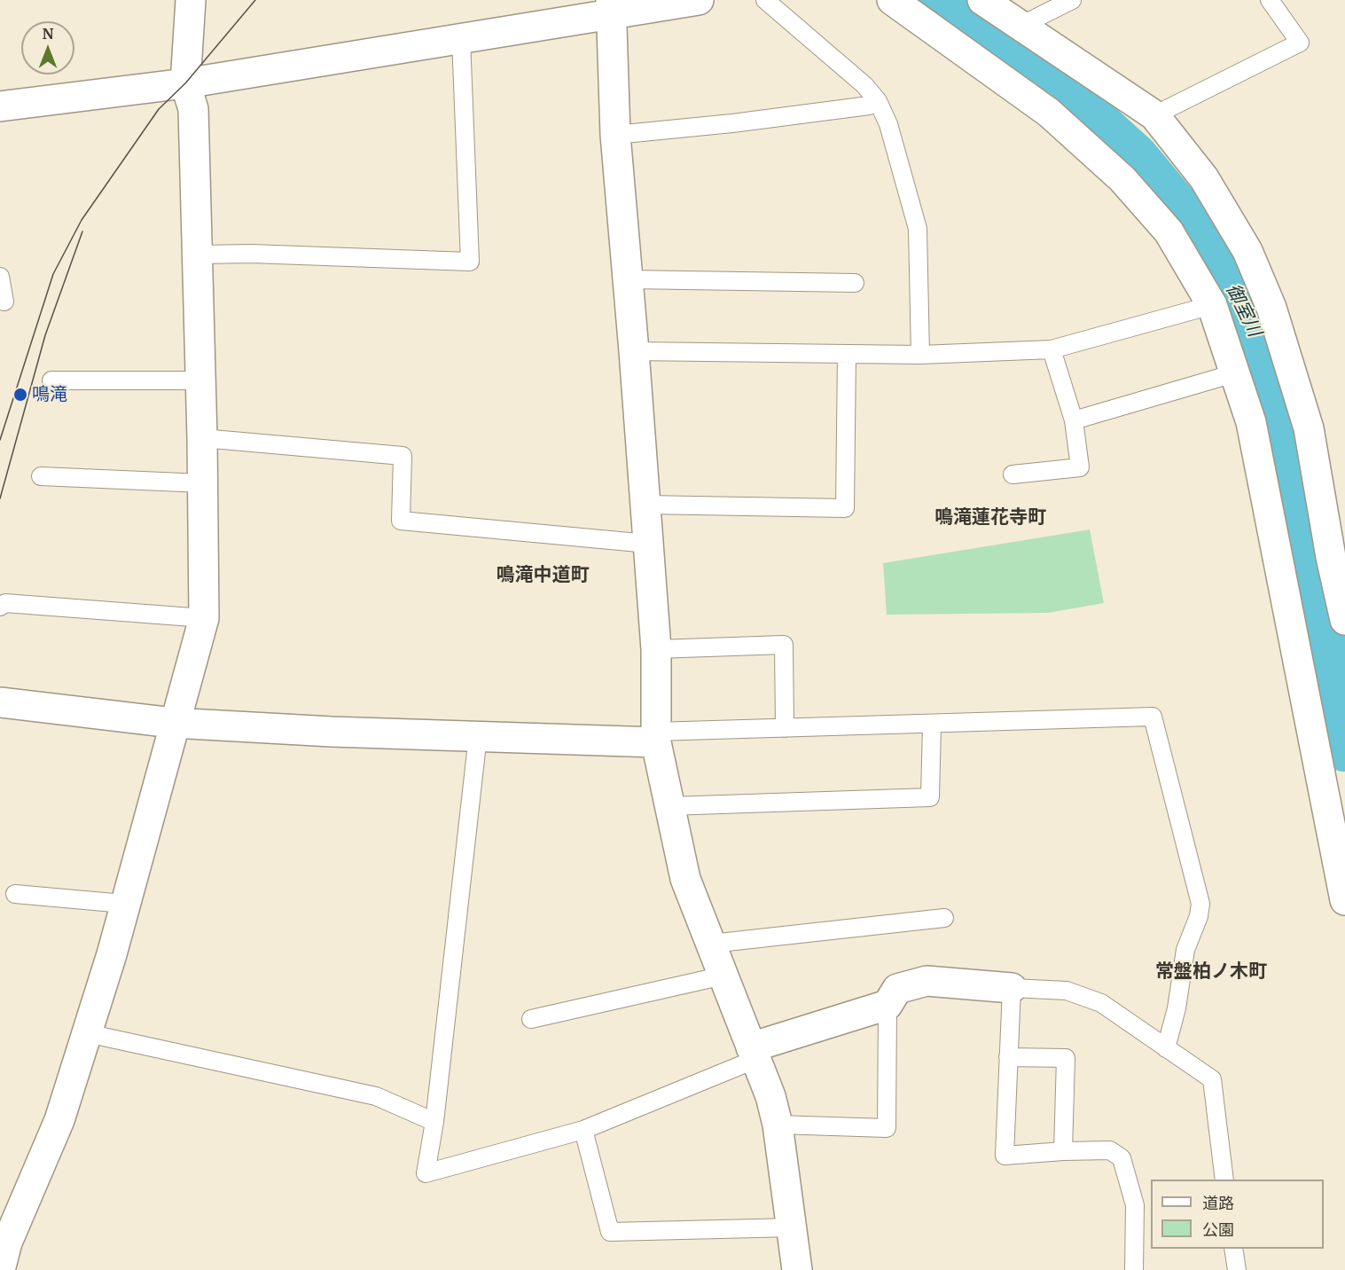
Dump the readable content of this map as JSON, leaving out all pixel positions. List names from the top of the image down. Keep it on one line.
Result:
{"districts":["鳴滝蓮花寺町","鳴滝中道町","常盤柏ノ木町"],"water":["御室川"],"places":["鳴滝"],"legend":["道路","公園"],"north":"top"}
